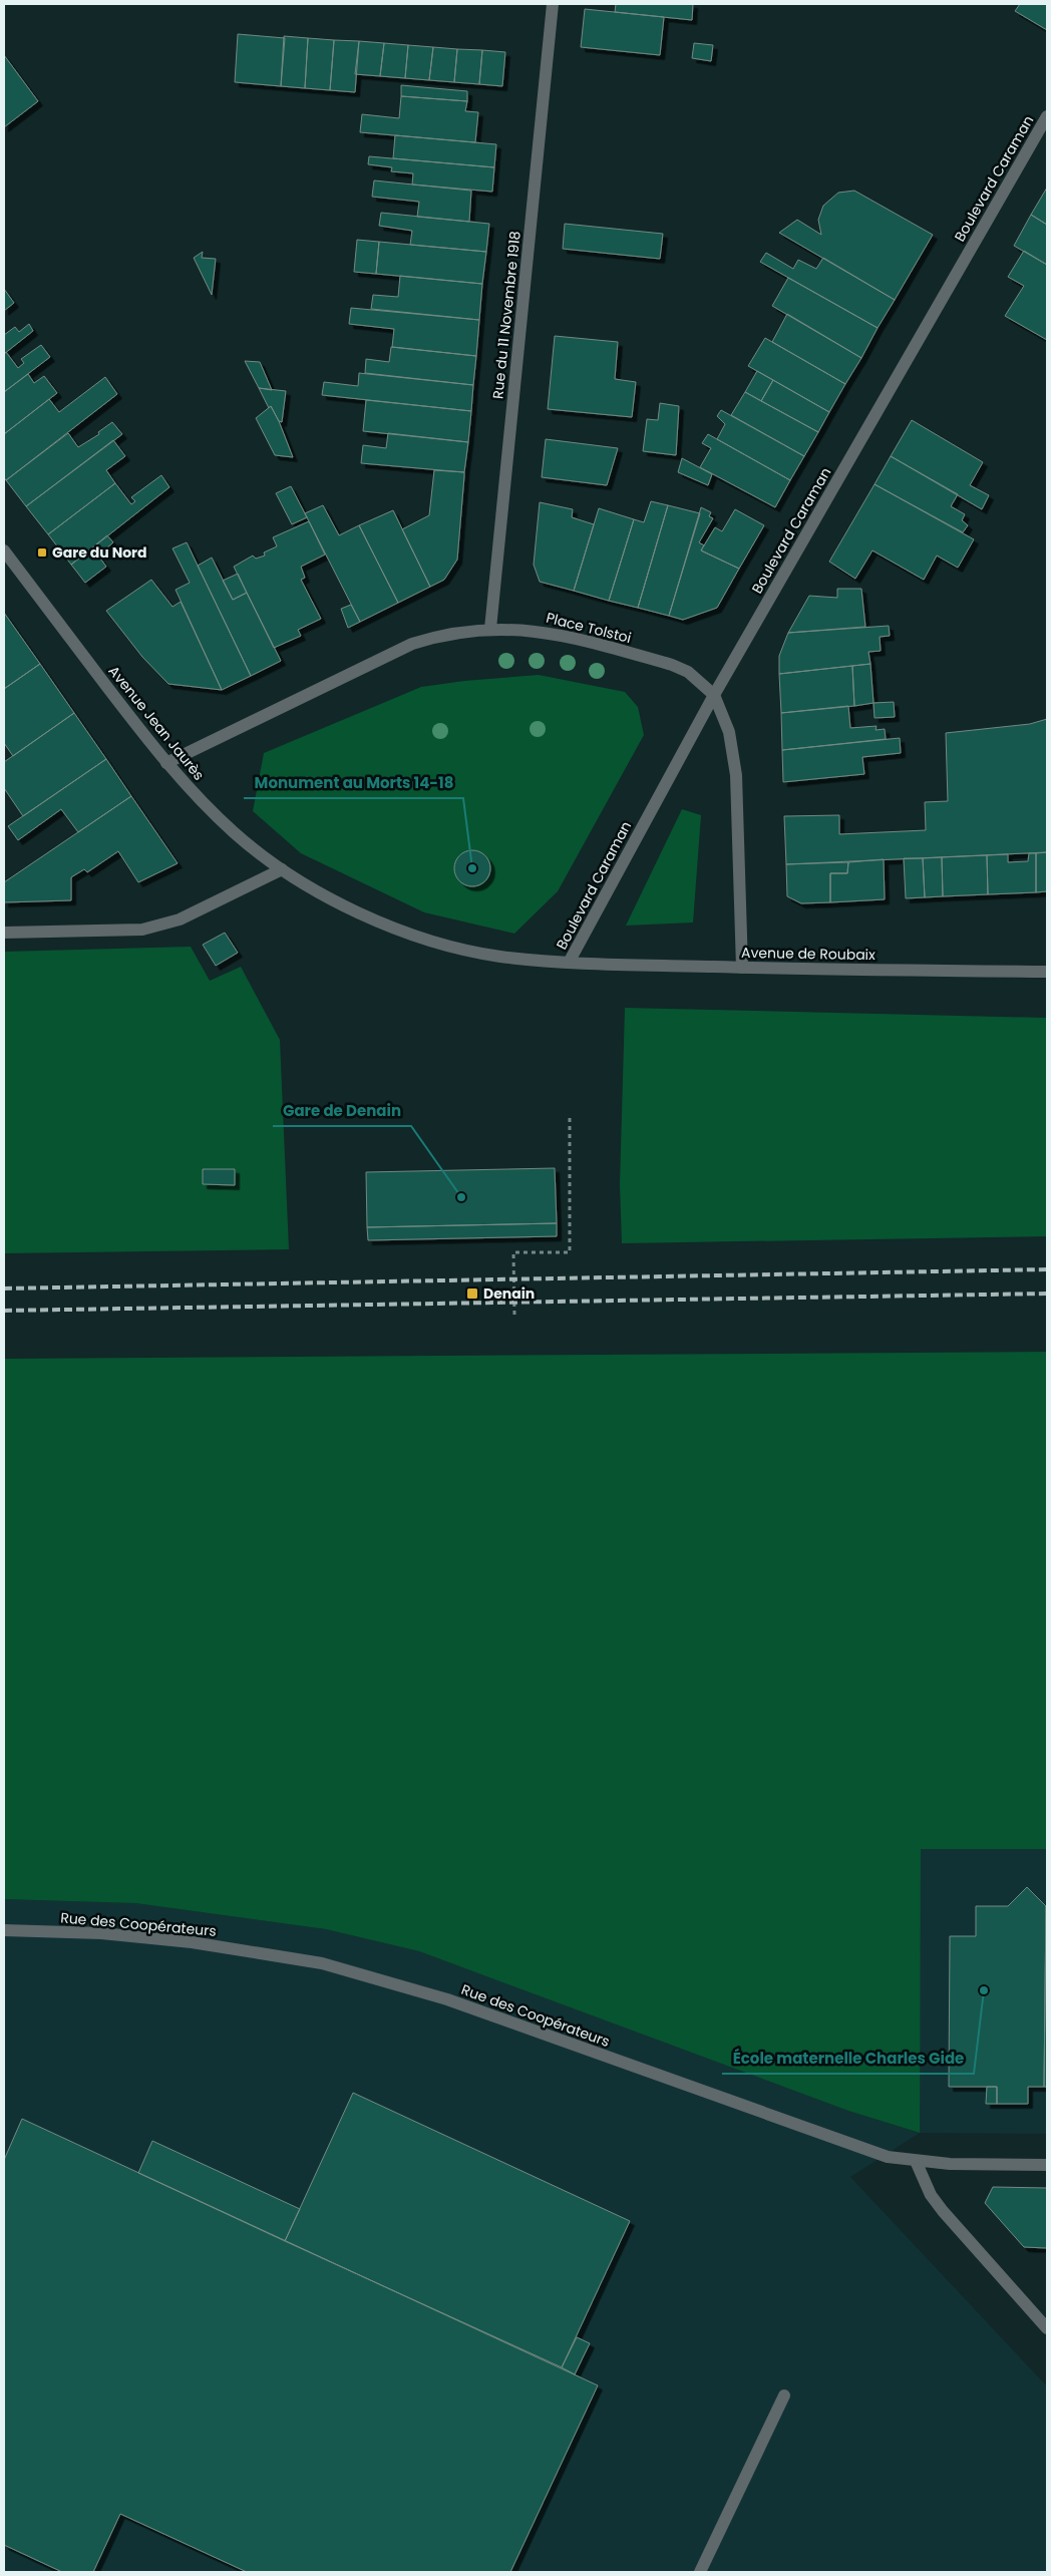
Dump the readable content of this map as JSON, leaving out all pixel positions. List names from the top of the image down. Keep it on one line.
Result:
{"streets":{"street":["Boulevard Caraman","Rue du 11 Novembre 1918","Place Tolstoi","Avenue Jean Jaurès","Avenue de Roubaix","Rue des Coopérateurs"]},"crossings":[["Boulevard Caraman","Place Tolstoi"],["Boulevard Caraman","Avenue Jean Jaurès"],["Boulevard Caraman","Avenue de Roubaix"],["Rue du 11 Novembre 1918","Place Tolstoi"],["Place Tolstoi","Avenue Jean Jaurès"],["Place Tolstoi","Avenue de Roubaix"],["Avenue Jean Jaurès","Avenue de Roubaix"]],"places":{"transit":["Gare du Nord","Denain"],"other":["Monument au Morts 14-18","Gare de Denain","École maternelle Charles Gide"]}}
